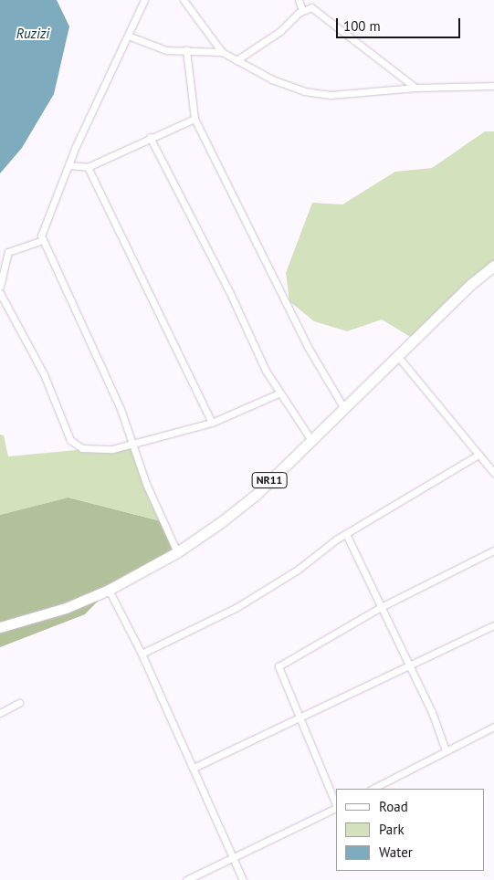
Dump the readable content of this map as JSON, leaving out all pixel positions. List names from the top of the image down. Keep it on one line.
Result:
{"streets":{"highway":["NR11"]},"water":["Ruzizi"],"legend":["Road","Park","Water"],"scale_bar":"100 m"}
